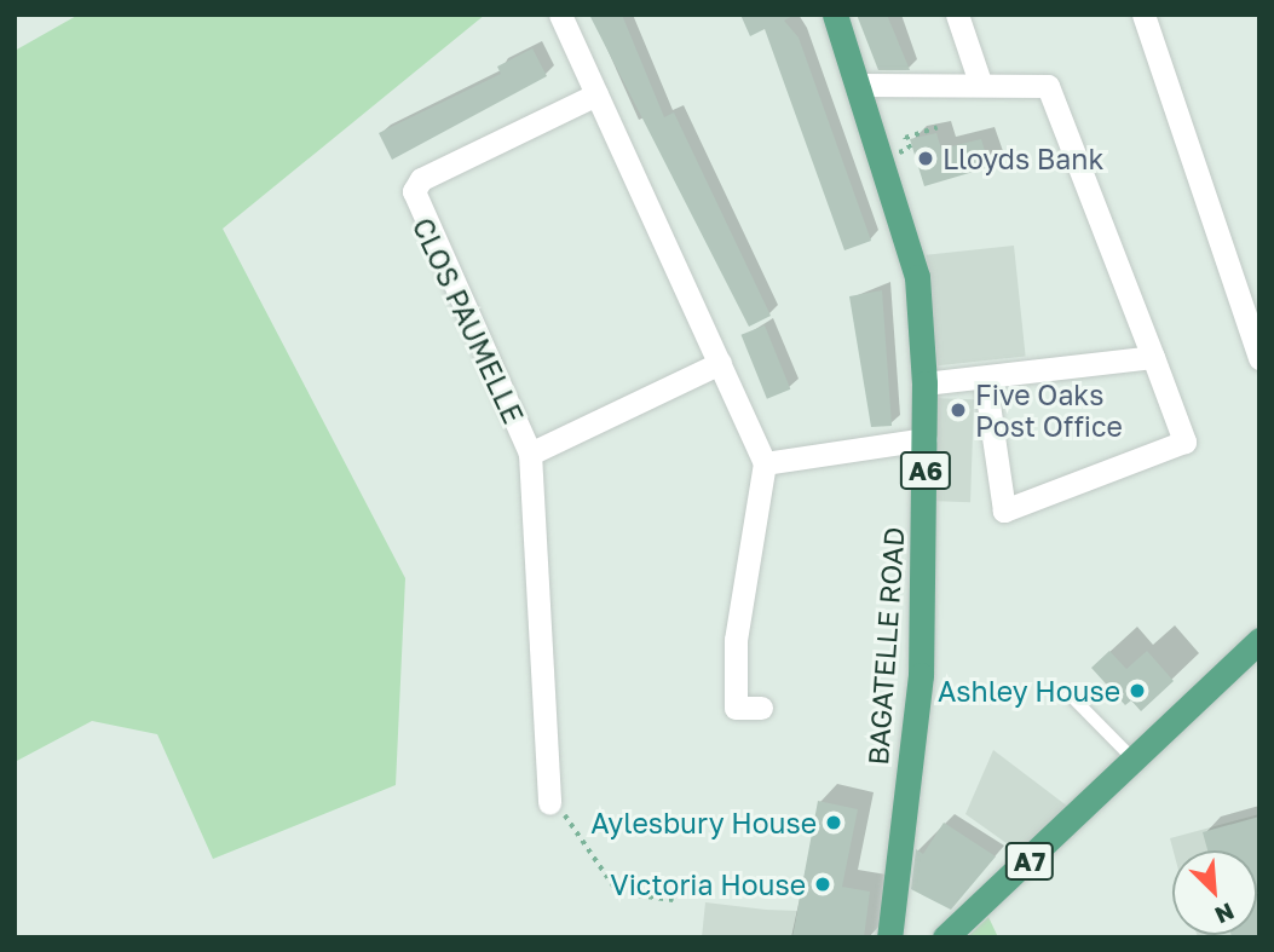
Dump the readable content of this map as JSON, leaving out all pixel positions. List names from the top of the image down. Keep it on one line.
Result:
{"streets":{"main road":["A6","BAGATELLE ROAD","A7"],"street":["CLOS PAUMELLE"]},"places":["Lloyds Bank","Five Oaks Post Office","Ashley House","Aylesbury House","Victoria House"],"north":"bottom right"}
